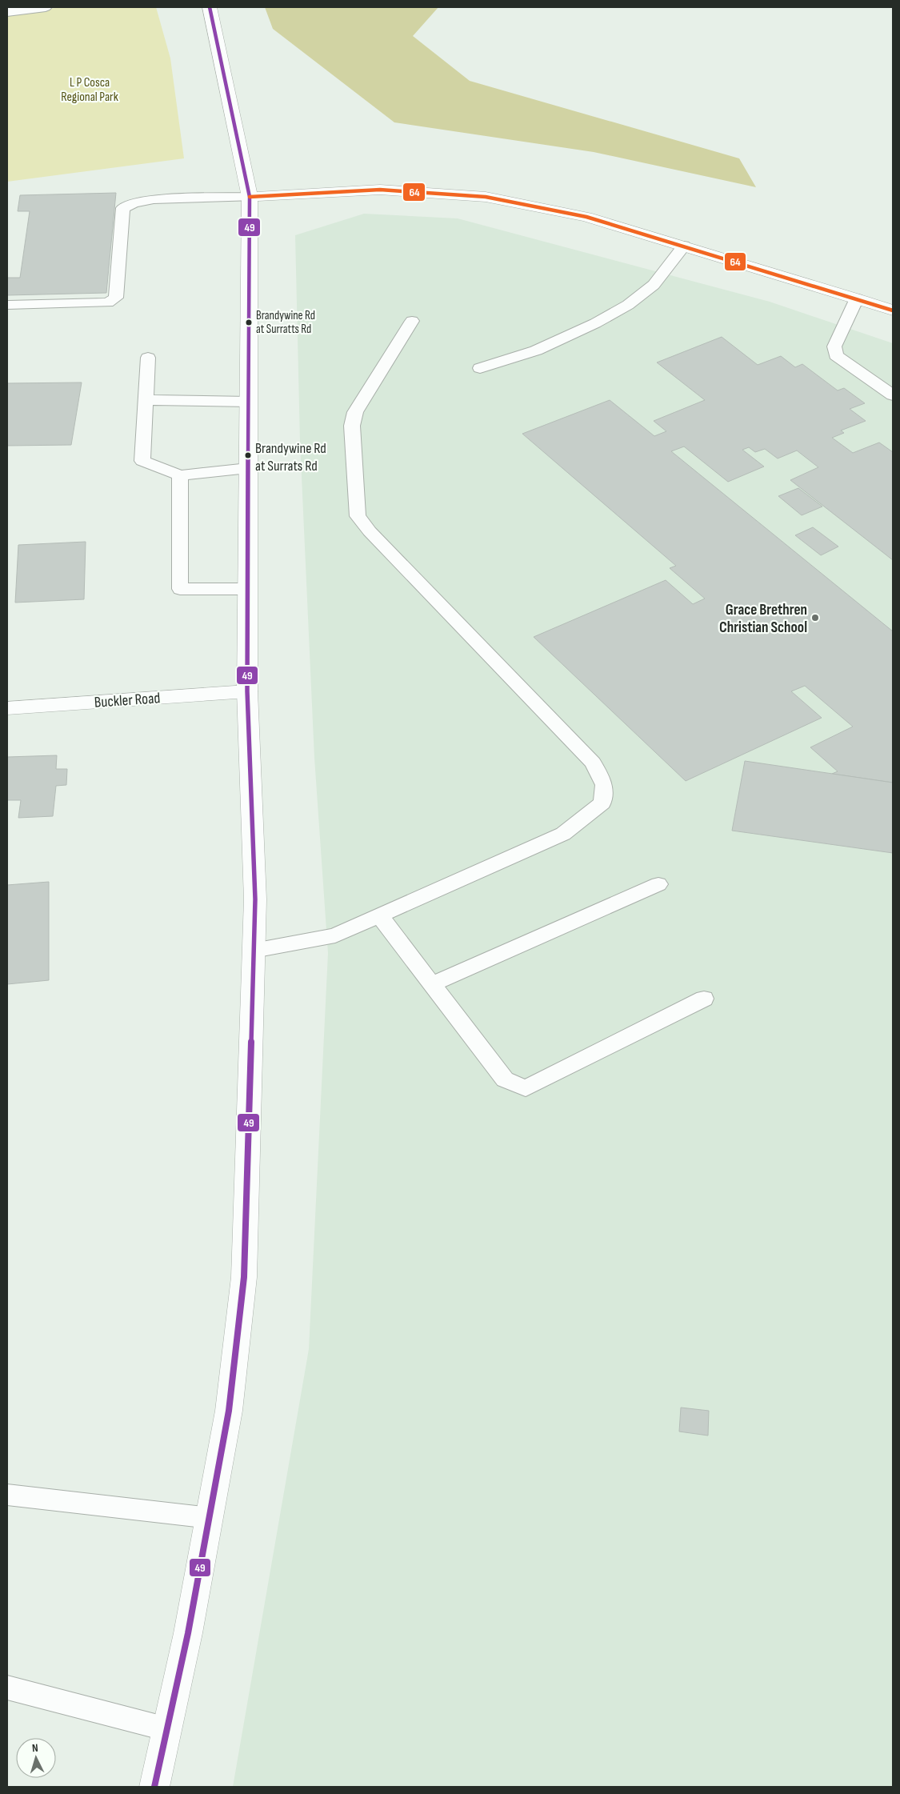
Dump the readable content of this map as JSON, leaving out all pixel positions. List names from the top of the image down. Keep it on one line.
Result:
{"streets":{"main road":["Buckler Road"]},"parks":["L P Cosca Regional Park"],"places":["Brandywine Rd at Surratts Rd","Brandywine Rd at Surrats Rd","Grace Brethren Christian School"],"lines":["transit line 49","transit line 64"],"north":"top"}
